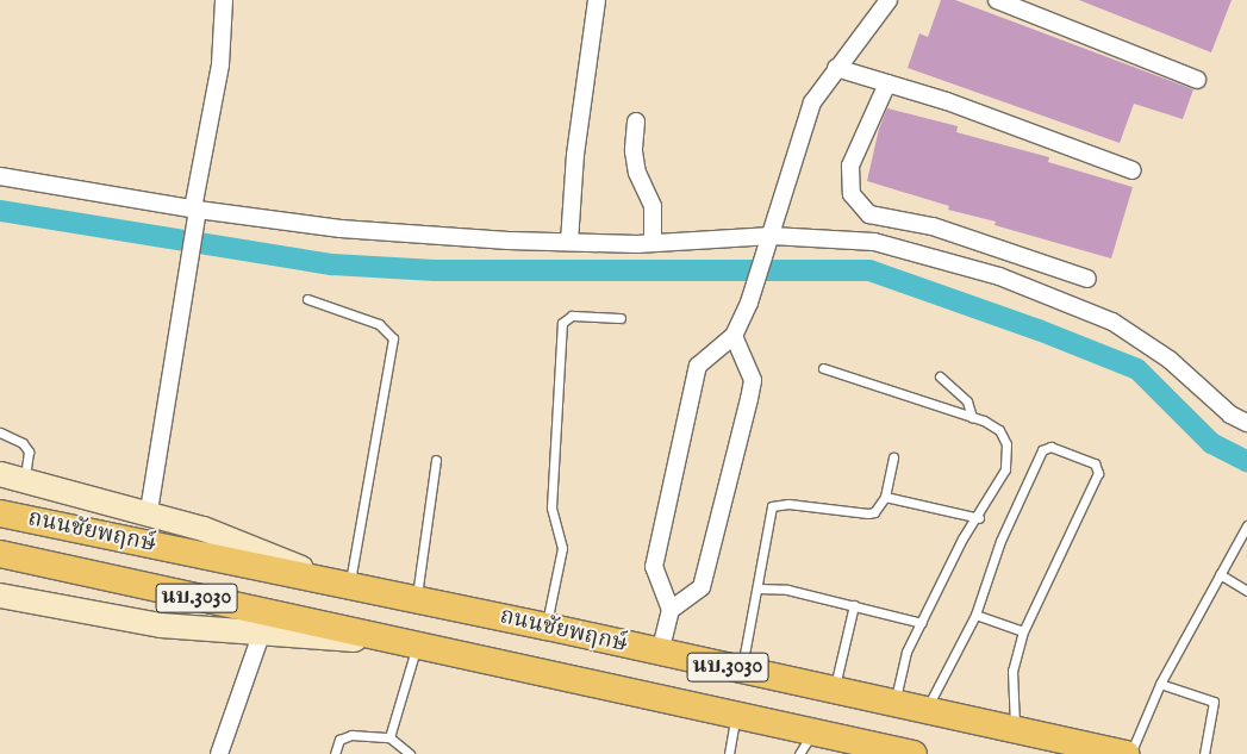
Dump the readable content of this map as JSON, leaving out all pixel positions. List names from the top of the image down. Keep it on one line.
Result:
{"streets":{"main road":["ถนนชัยพฤกษ์","นบ.3030"]}}
